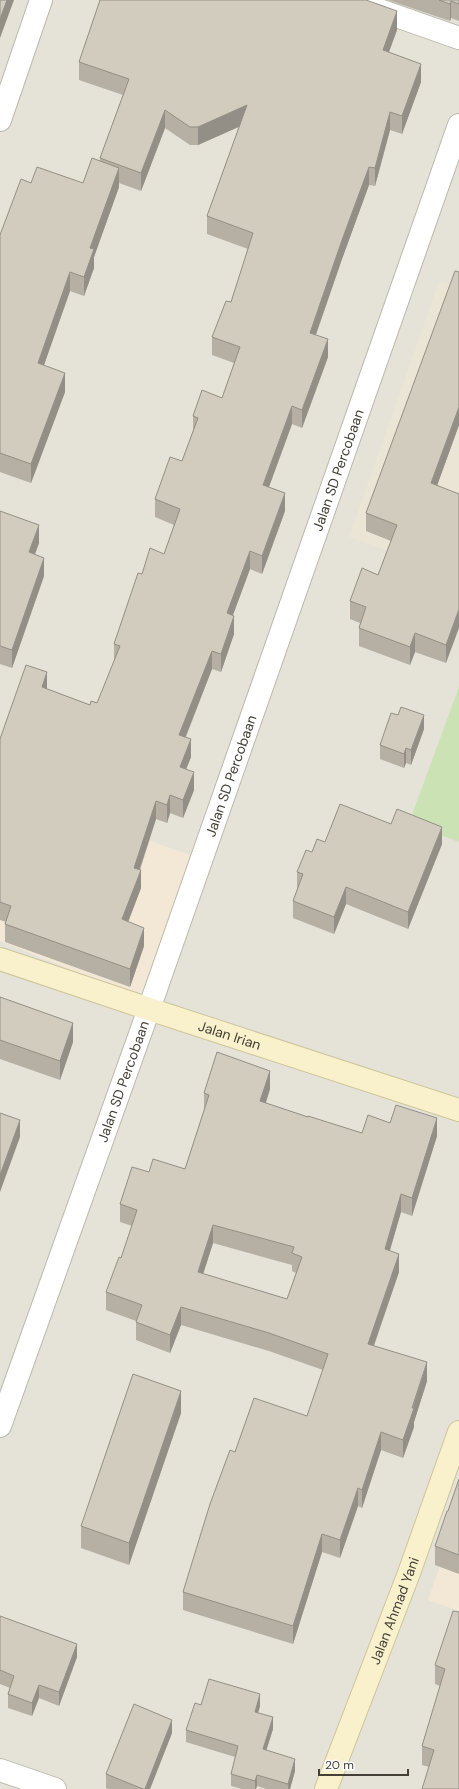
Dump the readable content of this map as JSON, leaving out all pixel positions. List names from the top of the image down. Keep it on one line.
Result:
{"streets":{"main road":["Jalan Irian","Jalan Ahmad Yani"],"street":["Jalan SD Percobaan"]},"crossings":[["Jalan SD Percobaan","Jalan Irian"]],"scale_bar":"20 m"}
